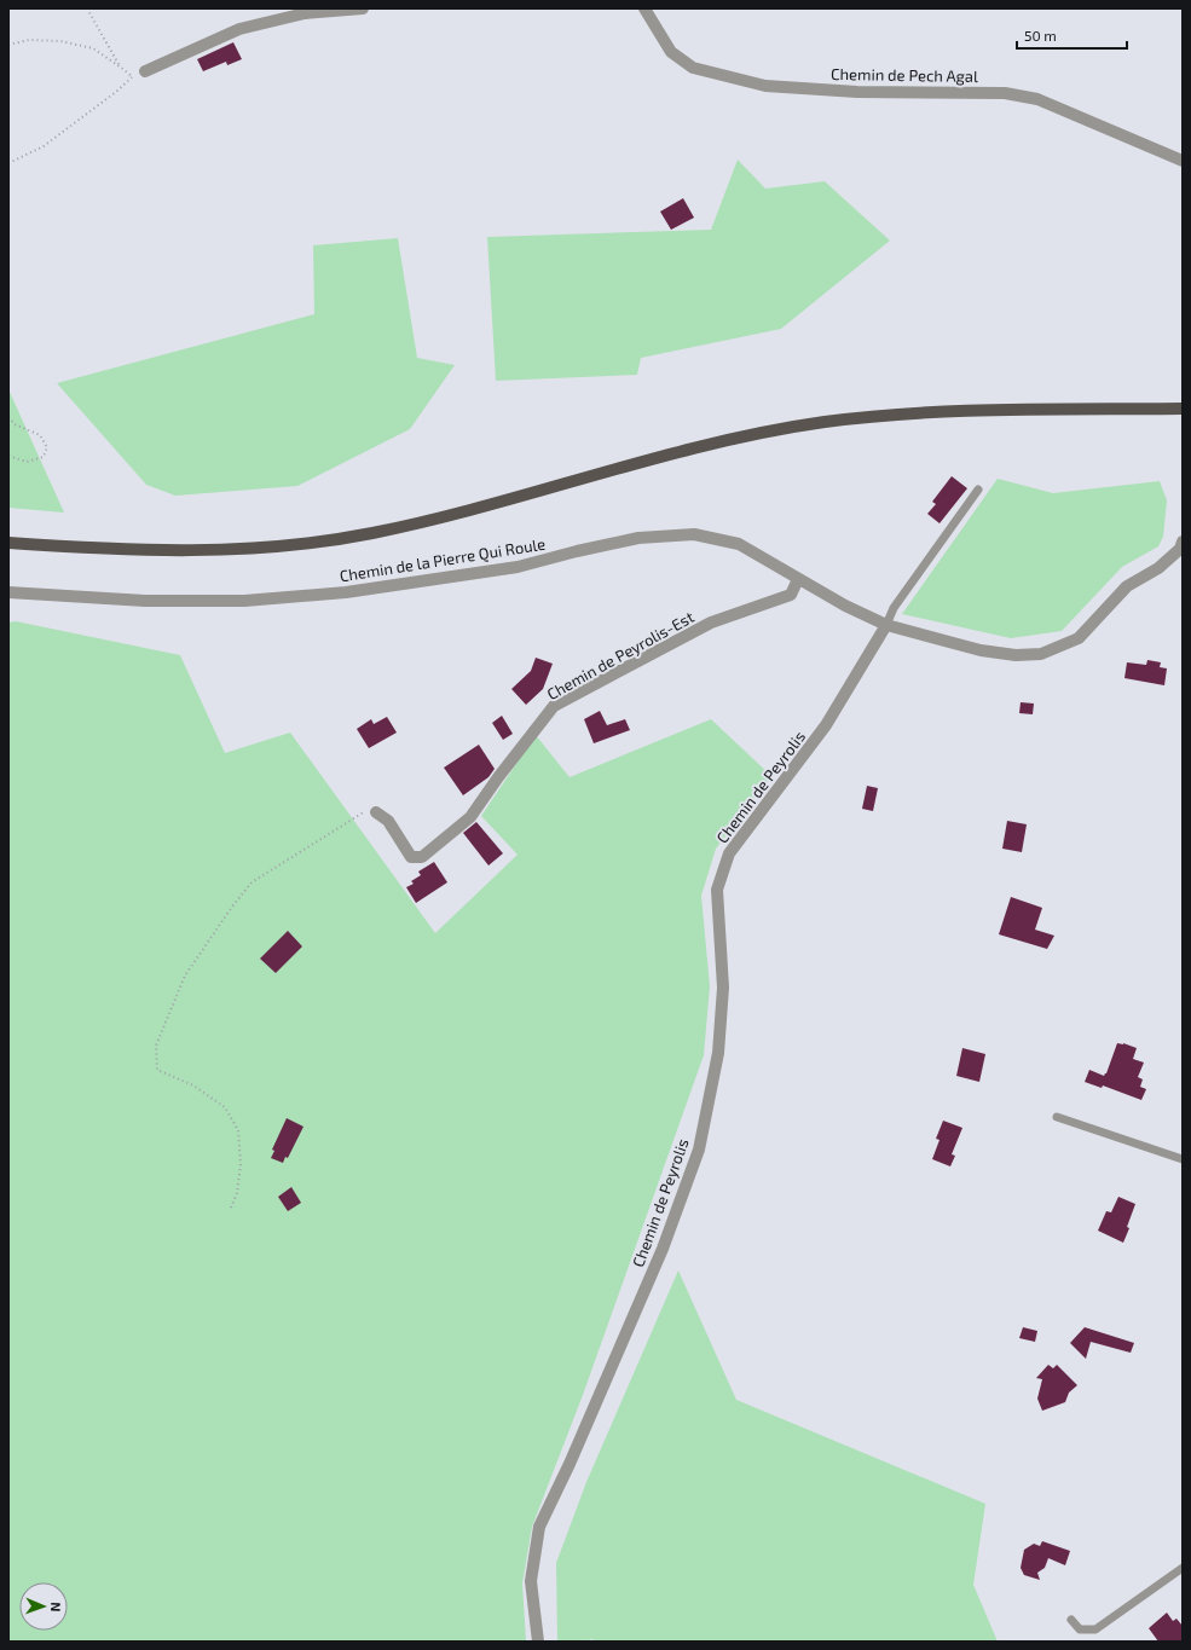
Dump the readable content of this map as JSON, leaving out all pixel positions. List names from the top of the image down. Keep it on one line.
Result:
{"streets":{"street":["Chemin de Pech Agal","Chemin de la Pierre Qui Roule","Chemin de Peyrolis-Est","Chemin de Peyrolis"]},"crossings":[["Chemin de la Pierre Qui Roule","Chemin de Peyrolis-Est"],["Chemin de la Pierre Qui Roule","Chemin de Peyrolis"]],"scale_bar":"50 m","north":"right"}
